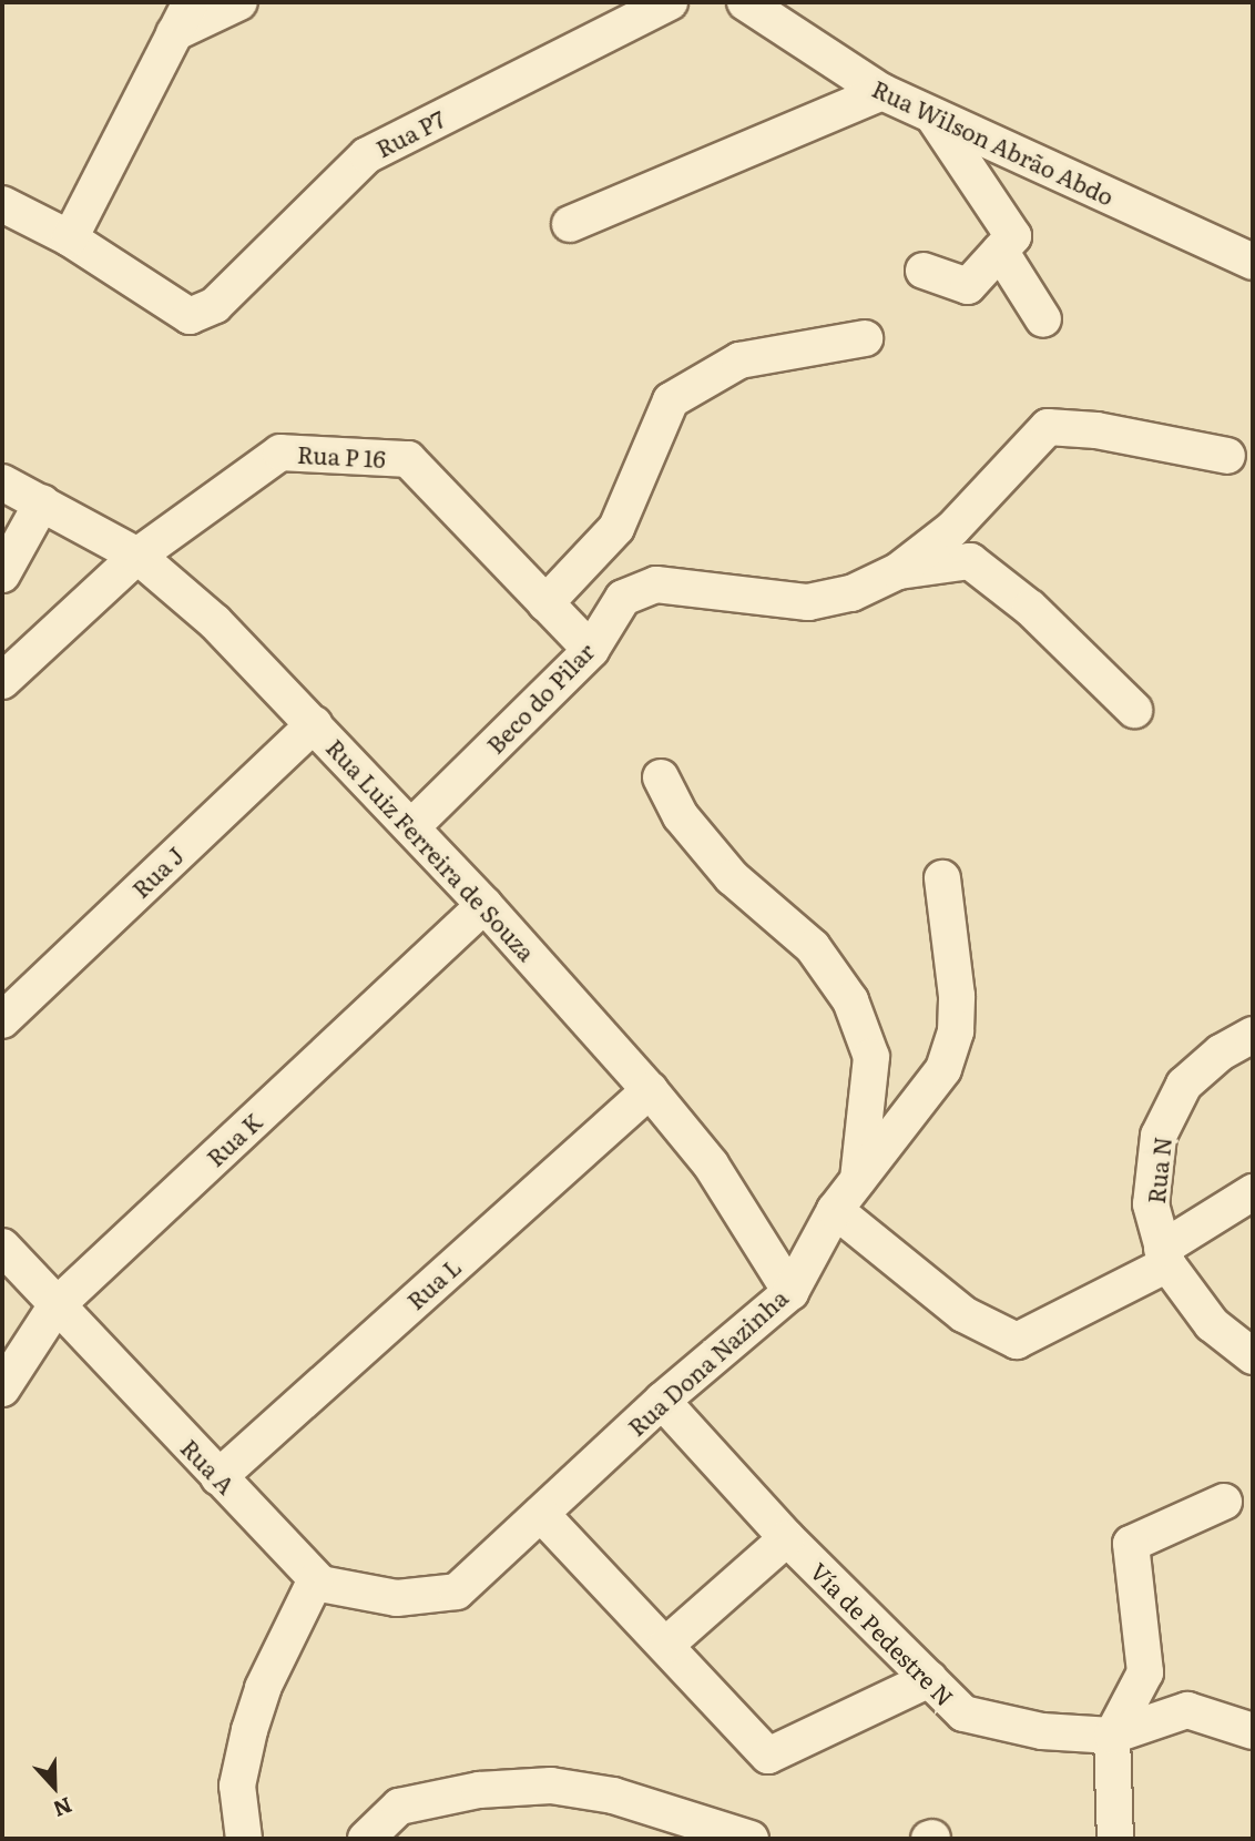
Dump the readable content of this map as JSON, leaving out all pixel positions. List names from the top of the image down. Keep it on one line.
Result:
{"streets":{"street":["Rua P7","Rua Wilson Abrão Abdo","Rua P 16","Beco do Pilar","Rua Luiz Ferreira de Souza","Rua J","Rua K","Rua N","Rua L","Rua Dona Nazinha","Rua A","Vía de Pedestre N"]},"crossings":[["Rua P 16","Beco do Pilar"],["Rua P 16","Rua Luiz Ferreira de Souza"],["Beco do Pilar","Rua Luiz Ferreira de Souza"],["Rua Luiz Ferreira de Souza","Rua J"],["Rua Luiz Ferreira de Souza","Rua K"],["Rua Luiz Ferreira de Souza","Rua L"],["Rua Luiz Ferreira de Souza","Rua Dona Nazinha"],["Rua K","Rua A"],["Rua L","Rua A"],["Rua Dona Nazinha","Rua A"],["Rua Dona Nazinha","Vía de Pedestre N"]],"north":"bottom"}
